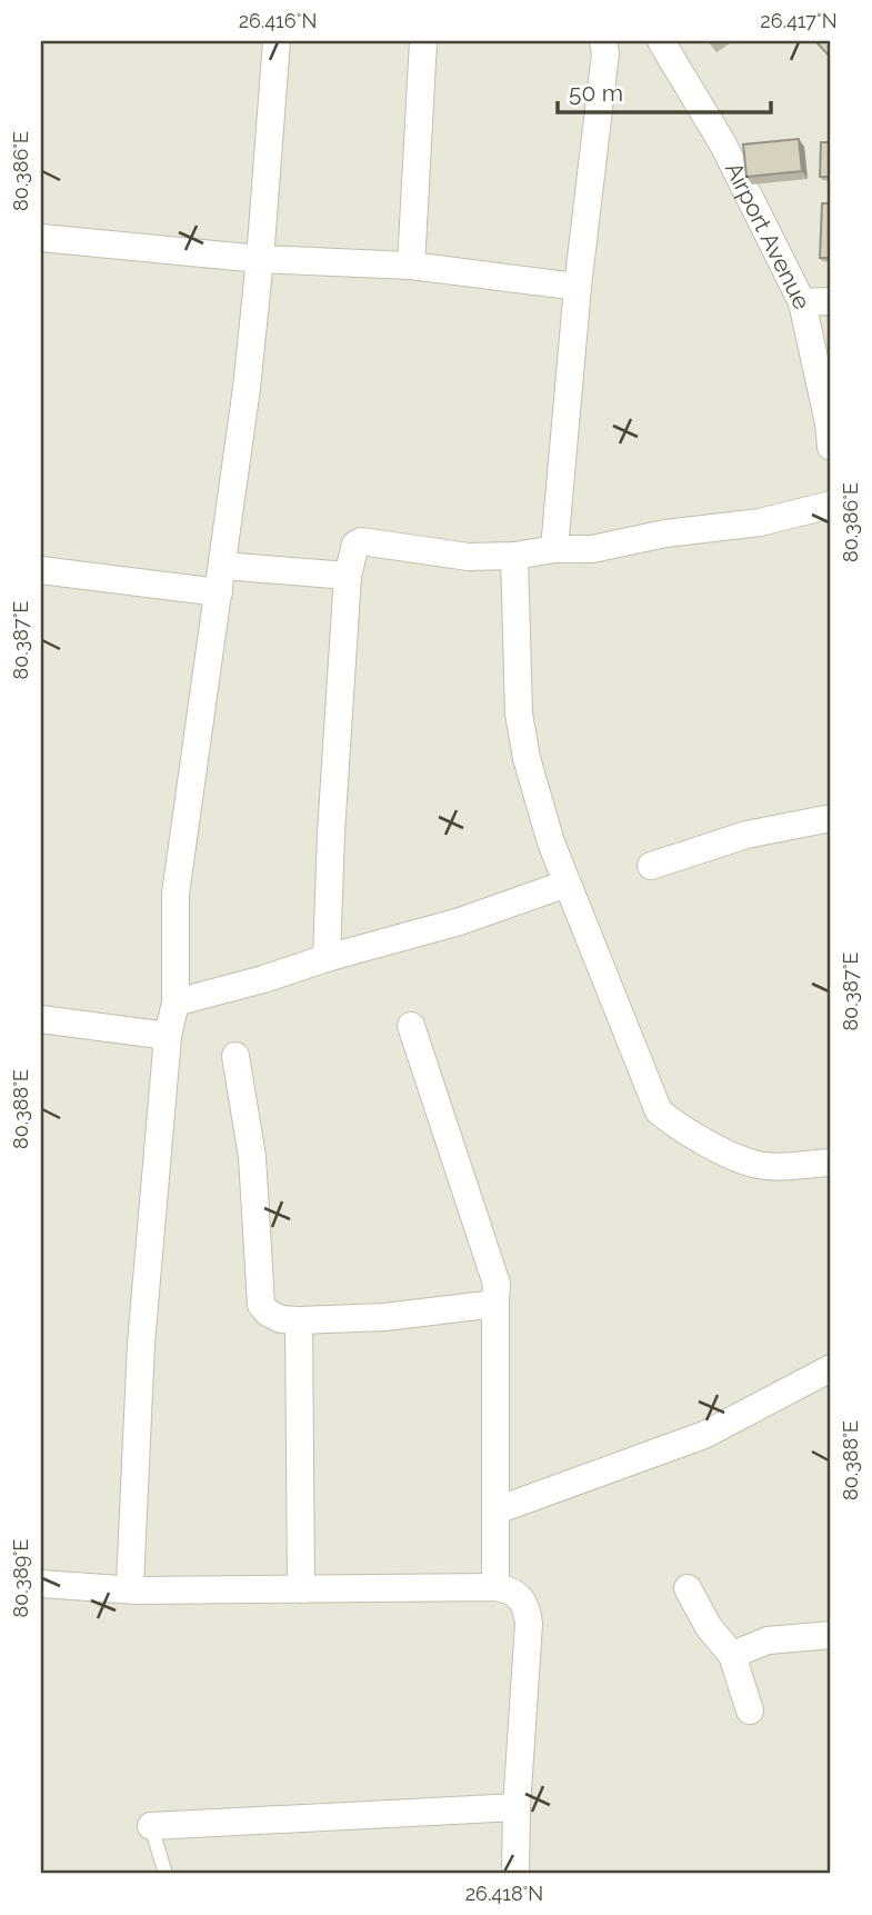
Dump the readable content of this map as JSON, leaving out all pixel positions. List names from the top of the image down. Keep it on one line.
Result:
{"streets":{"street":["Airport Avenue"]},"scale_bar":"50 m","coordinates":["26.416°N","26.417°N","80.386°E","80.387°E","80.388°E","80.389°E","26.418°N"]}
